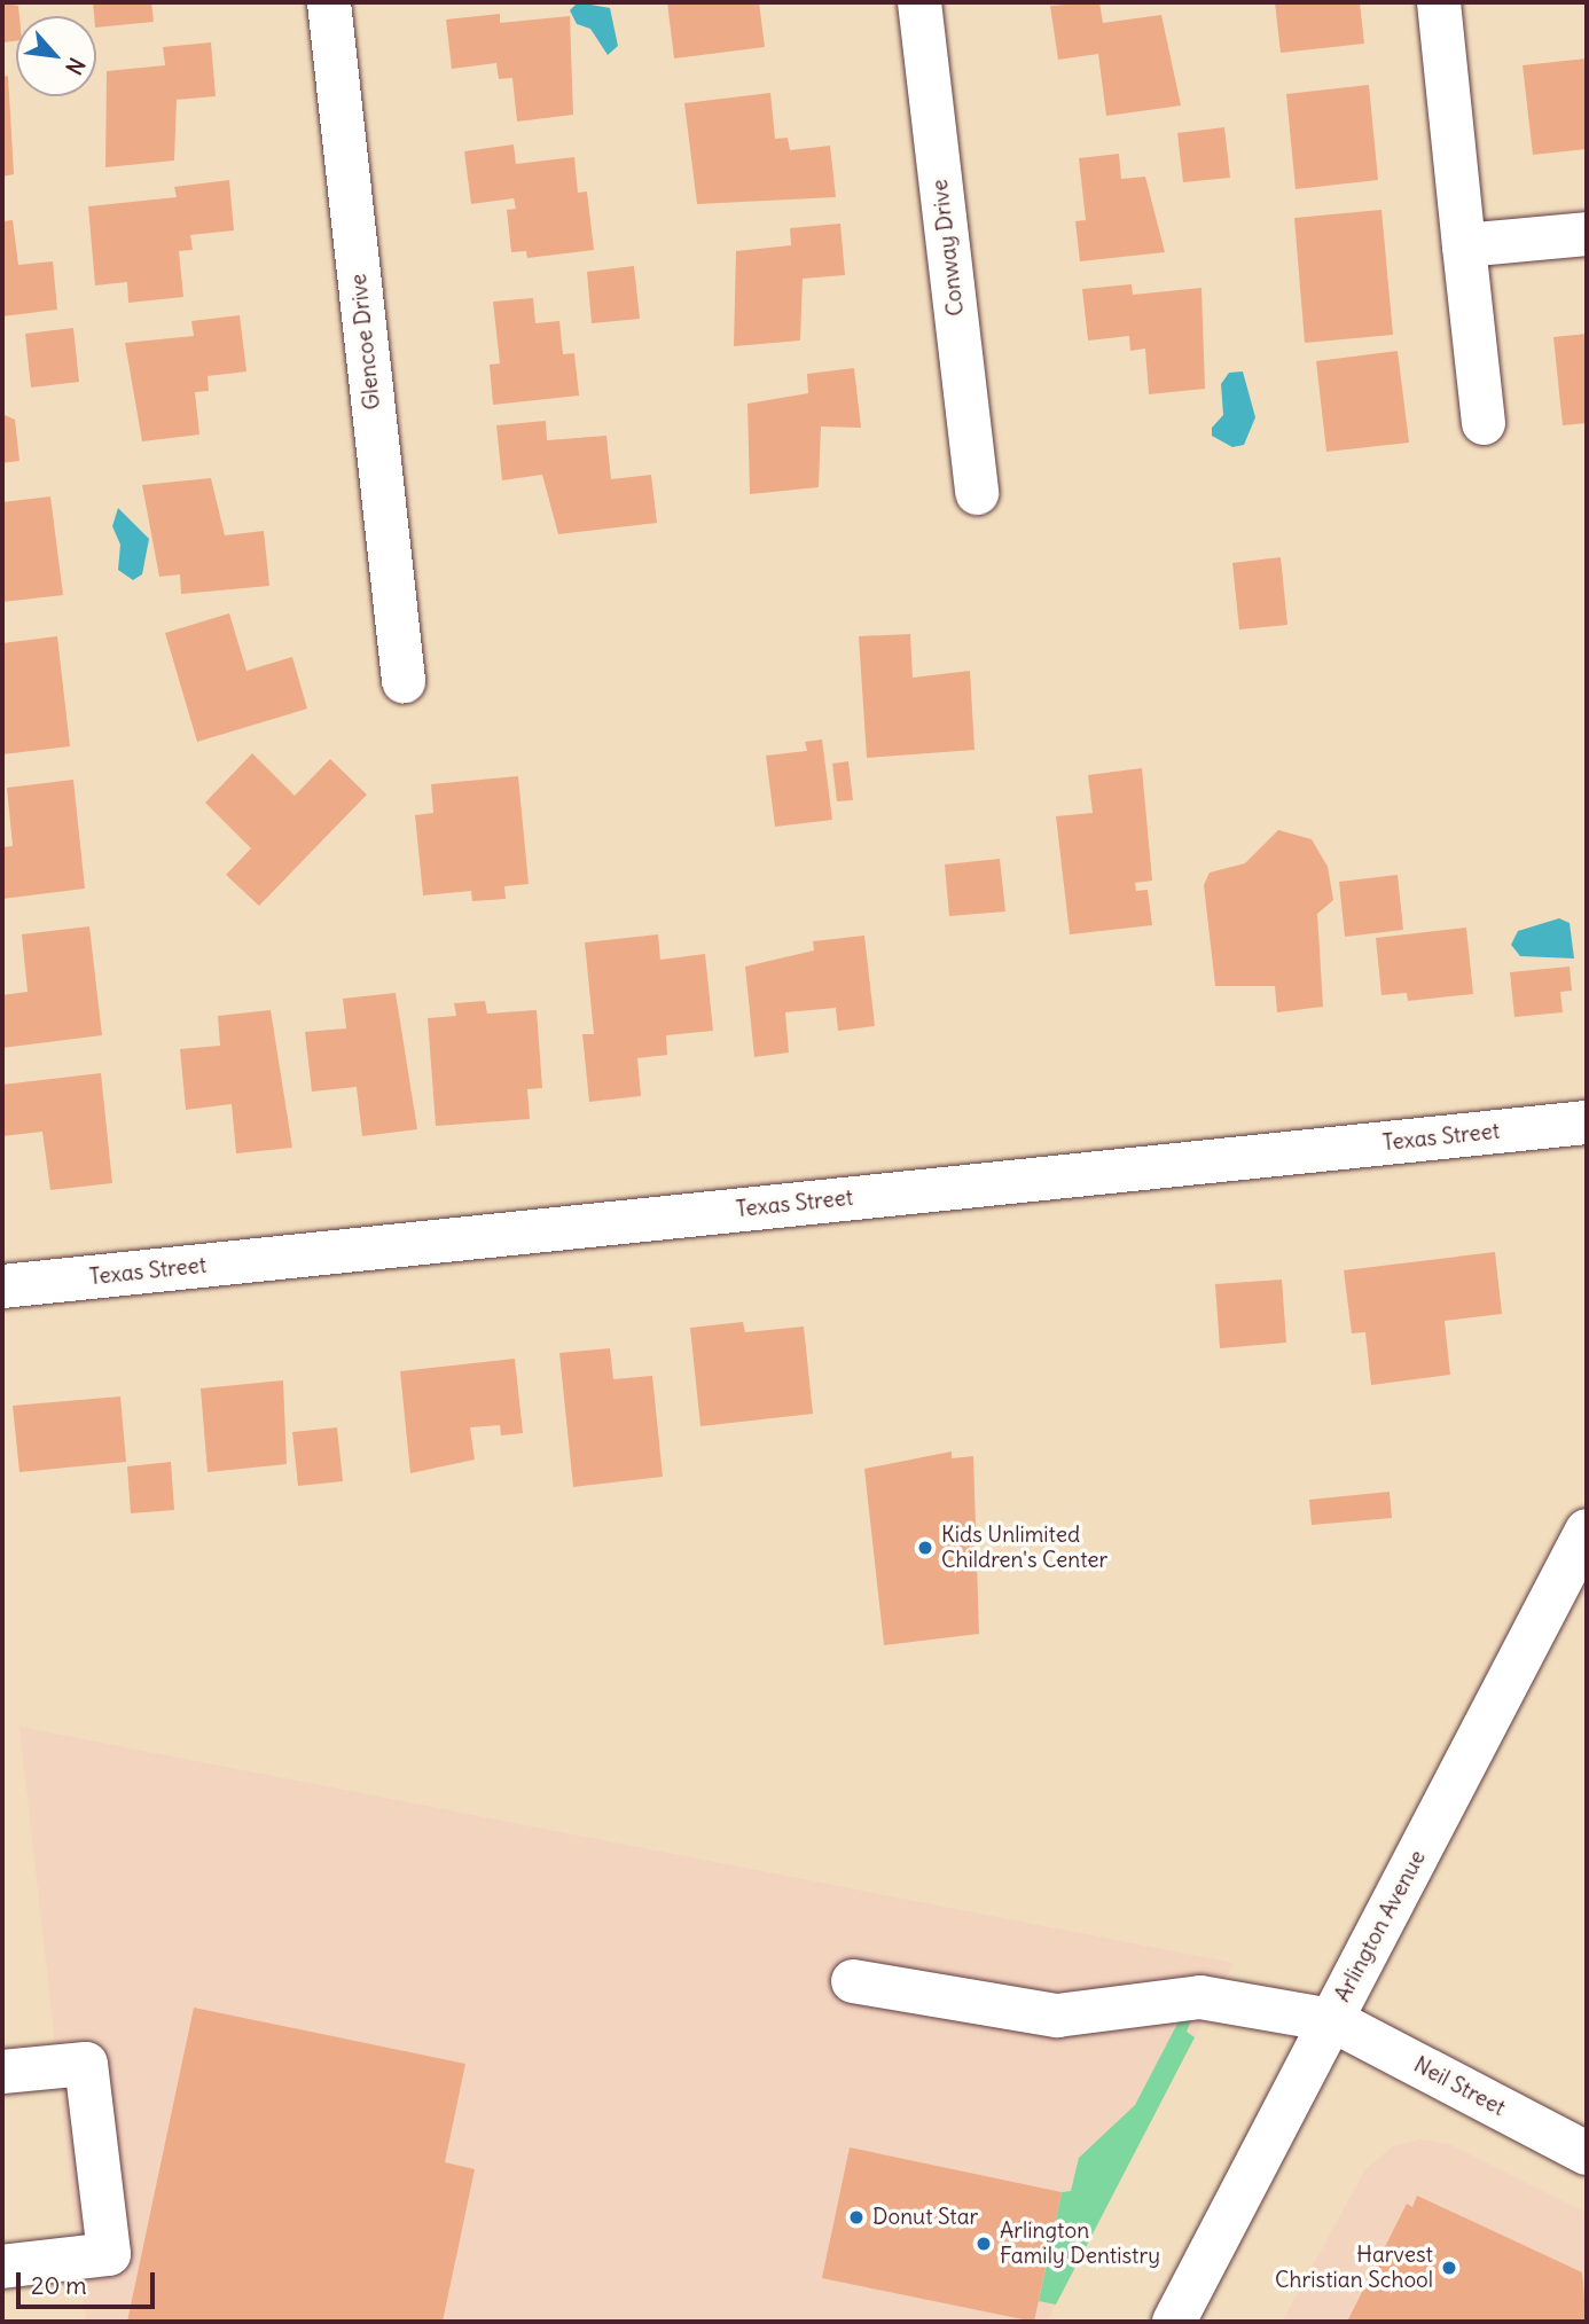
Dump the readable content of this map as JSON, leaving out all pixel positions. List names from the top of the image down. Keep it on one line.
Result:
{"streets":{"street":["Conway Drive","Glencoe Drive","Texas Street","Arlington Avenue","Neil Street"]},"crossings":[["Arlington Avenue","Neil Street"]],"places":["Kids Unlimited Children's Center","Donut Star","Arlington Family Dentistry","Harvest Christian School"],"scale_bar":"20 m","north":"bottom right"}
